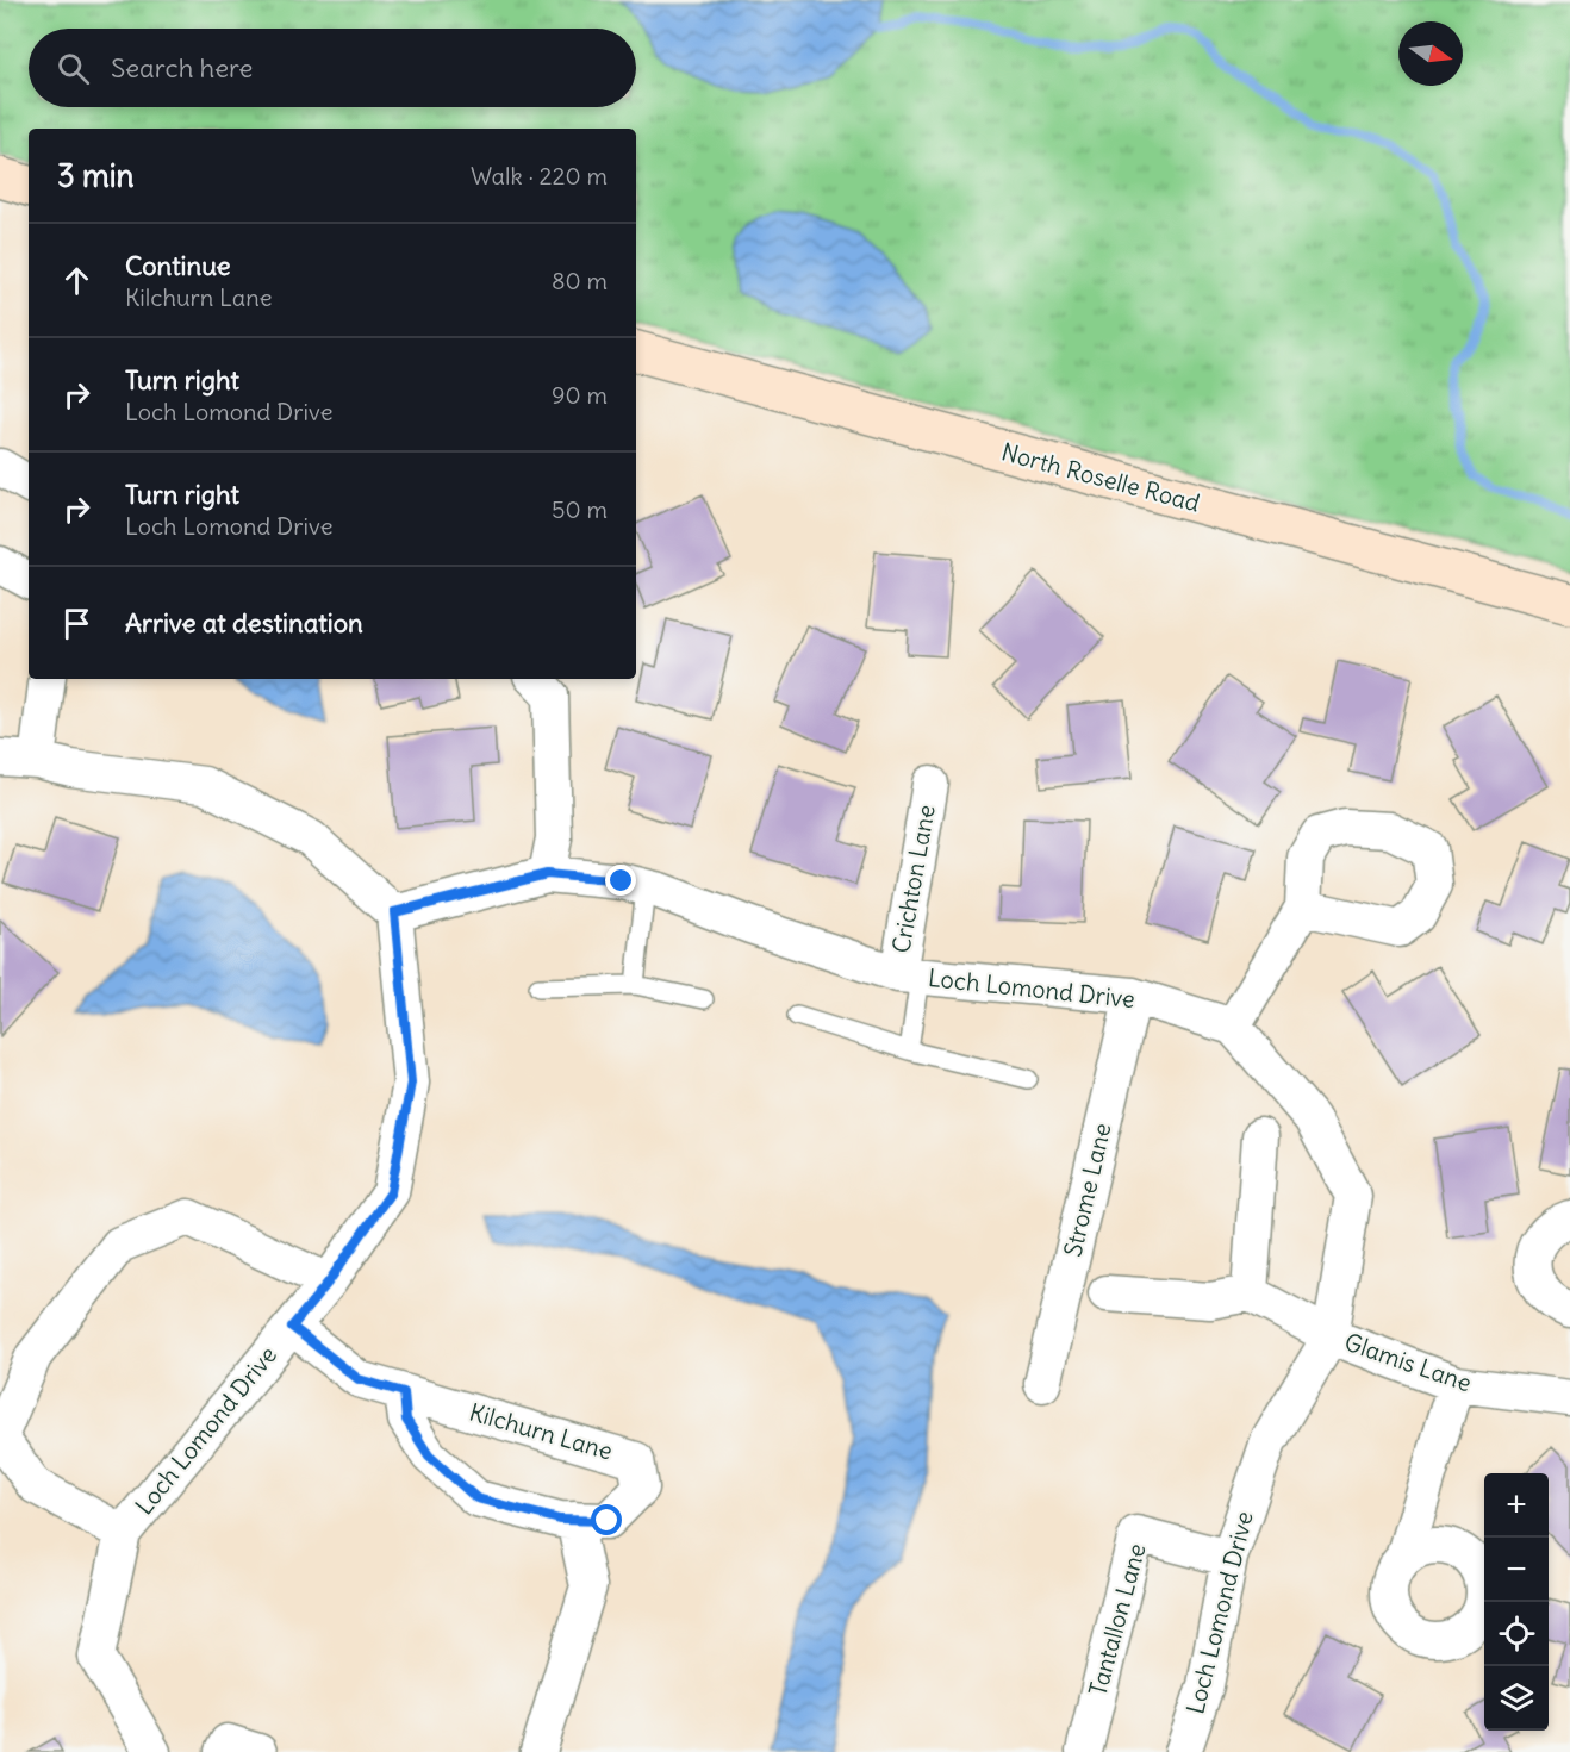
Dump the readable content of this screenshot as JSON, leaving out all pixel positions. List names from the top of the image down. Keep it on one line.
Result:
{"streets":{"main road":["North Roselle Road"],"street":["Crichton Lane","Loch Lomond Drive","Strome Lane","Glamis Lane","Kilchurn Lane","Tantallon Lane"]},"crossings":[["Crichton Lane","Loch Lomond Drive"],["Loch Lomond Drive","Strome Lane"],["Loch Lomond Drive","Glamis Lane"],["Loch Lomond Drive","Kilchurn Lane"],["Loch Lomond Drive","Tantallon Lane"]],"north":"right","page":{"search":"Search here","heading":["3 min","Walk · 220 m"],"list":[["Continue","Kilchurn Lane","80 m"],["Turn right","Loch Lomond Drive","90 m"],["Turn right","Loch Lomond Drive","50 m"],"Arrive at destination"],"map_buttons":["+","−"]}}
